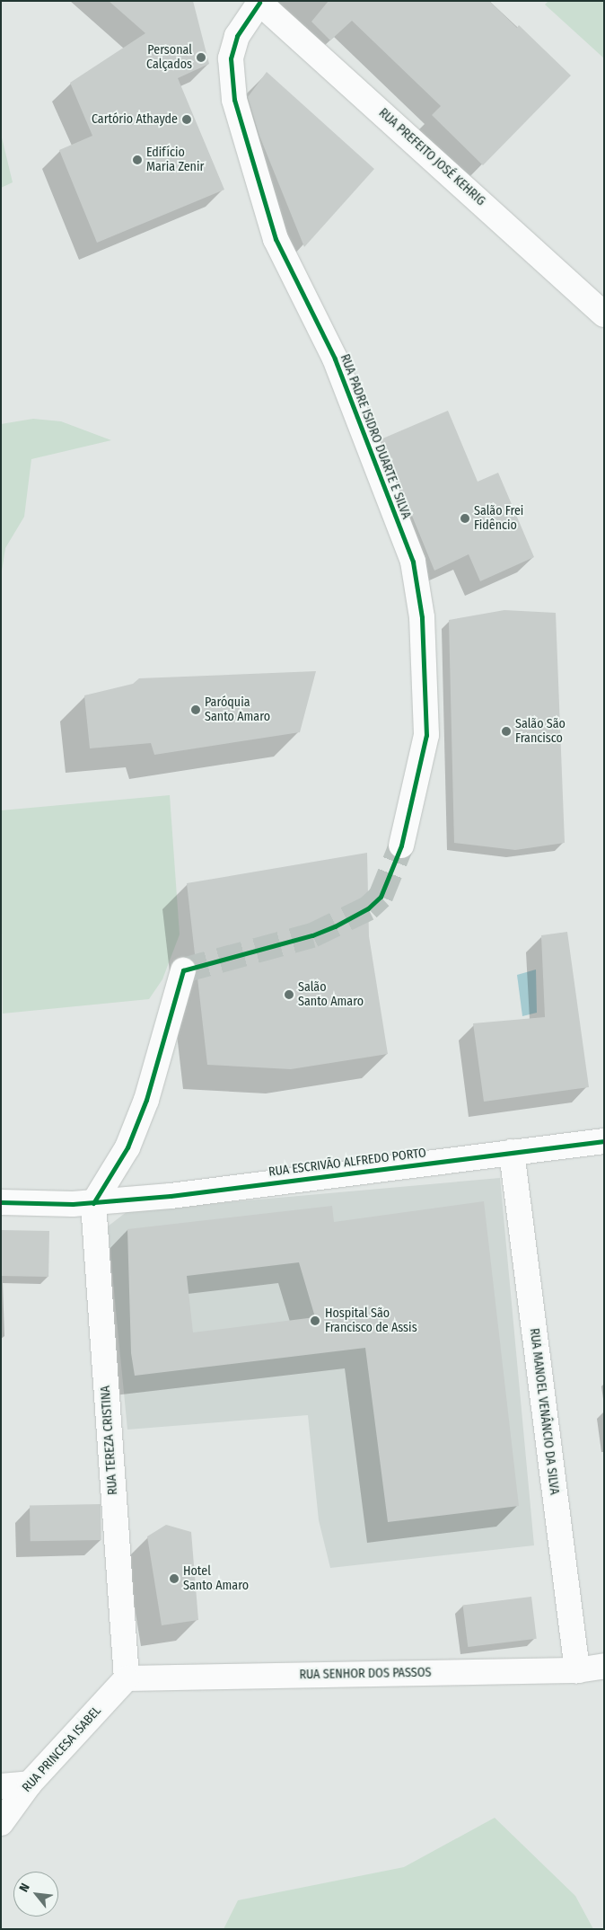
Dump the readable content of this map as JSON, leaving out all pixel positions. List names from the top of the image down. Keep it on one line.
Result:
{"streets":{"street":["RUA PREFEITO JOSÉ KEHRIG","RUA PADRE ISIDRO DUARTE E SILVA","RUA ESCRIVÃO ALFREDO PORTO","RUA MANOEL VENÂNCIO DA SILVA","RUA TEREZA CRISTINA","RUA SENHOR DOS PASSOS","RUA PRINCESA ISABEL"]},"crossings":[["RUA PREFEITO JOSÉ KEHRIG","RUA PADRE ISIDRO DUARTE E SILVA"],["RUA ESCRIVÃO ALFREDO PORTO","RUA MANOEL VENÂNCIO DA SILVA"],["RUA ESCRIVÃO ALFREDO PORTO","RUA TEREZA CRISTINA"],["RUA MANOEL VENÂNCIO DA SILVA","RUA SENHOR DOS PASSOS"],["RUA TEREZA CRISTINA","RUA SENHOR DOS PASSOS"],["RUA TEREZA CRISTINA","RUA PRINCESA ISABEL"],["RUA SENHOR DOS PASSOS","RUA PRINCESA ISABEL"]],"places":["Personal Calçados","Cartório Athayde","Edifício Maria Zenir","Salão Frei Fidêncio","Paróquia Santo Amaro","Salão São Francisco","Salão Santo Amaro","Hospital São Francisco de Assis","Hotel Santo Amaro"],"north":"top left"}
